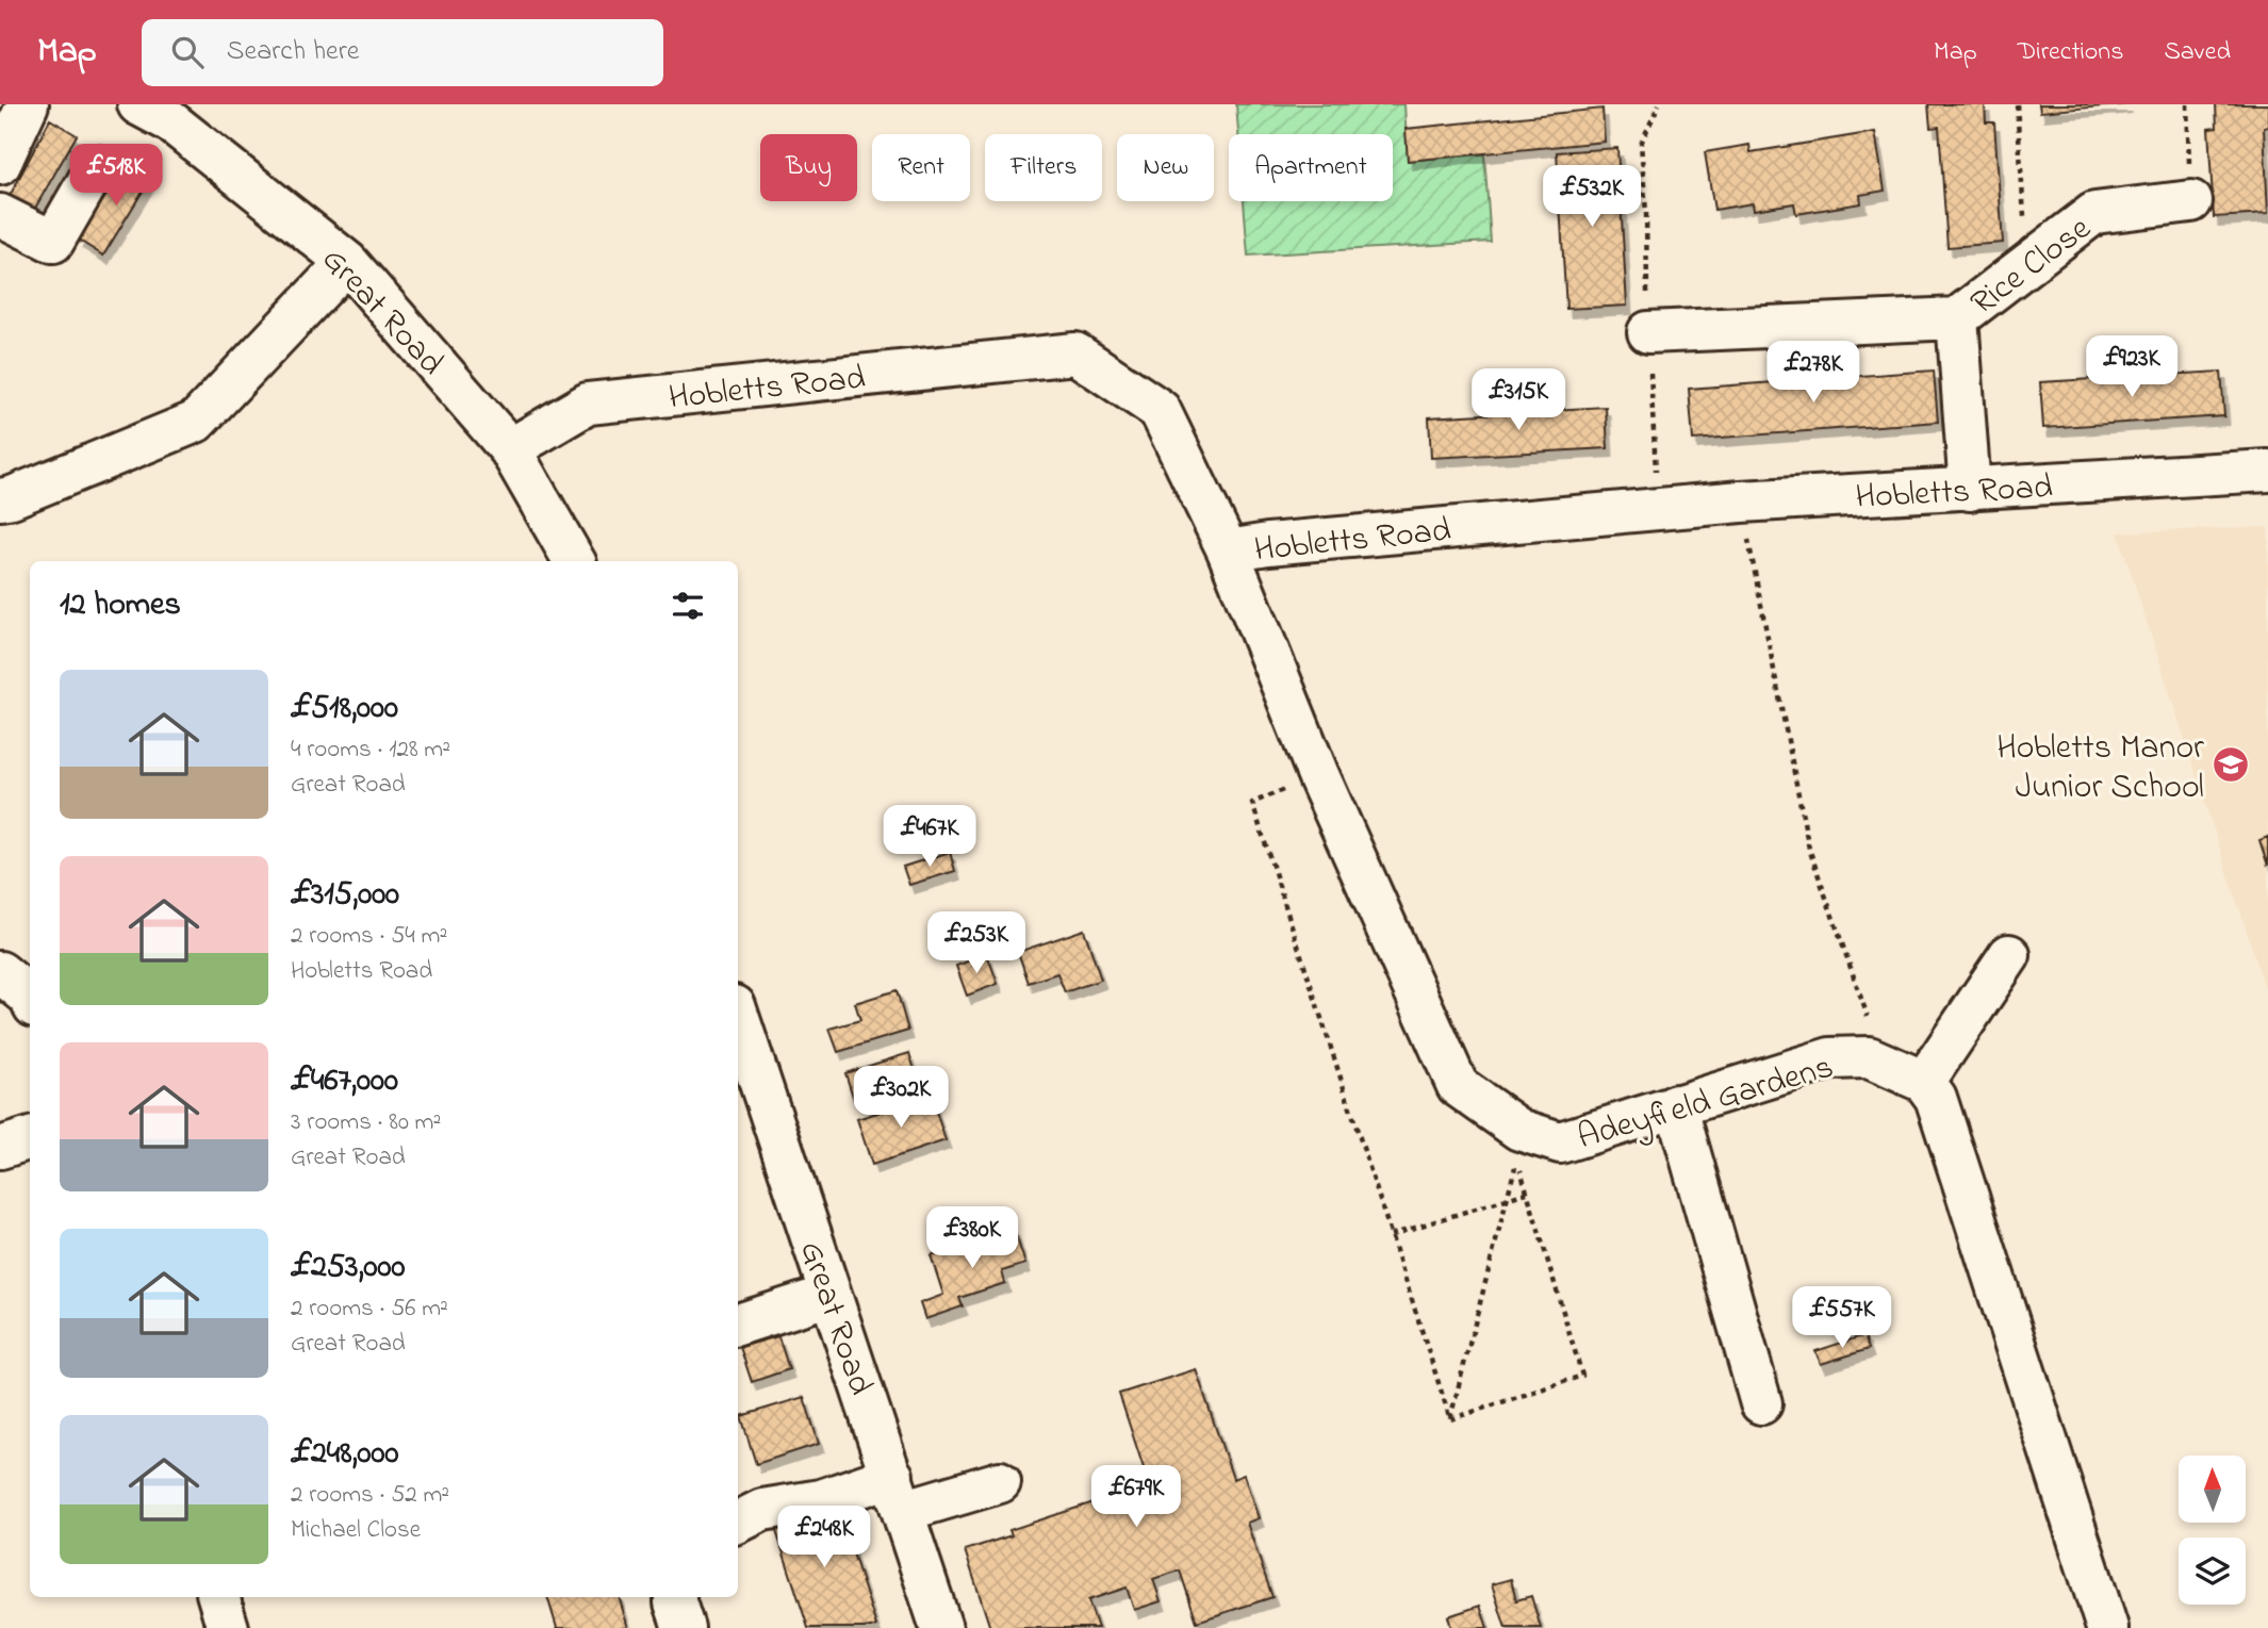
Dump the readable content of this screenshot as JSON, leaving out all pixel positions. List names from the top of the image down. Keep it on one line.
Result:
{"streets":{"street":["Rice Close","Great Road","Hobletts Road","Adeyfield Gardens"]},"crossings":[["Rice Close","Hobletts Road"],["Great Road","Hobletts Road"],["Hobletts Road","Adeyfield Gardens"]],"places":{"school or university":["Hobletts Manor Junior School"]},"north":"top","page":{"header":"Map","search":"Search here","nav":["Map","Directions","Saved"],"chip":["Buy","Rent","Filters","New","Apartment"],"price":["£518K","£532K","£923K","£278K","£315K","£467K","£253K","£302K","£380K","£557K","£679K","£248K"],"heading":"12 homes","list":[{"name":"£518,000","note":"4 rooms · 128 m² · Great Road"},{"name":"£315,000","note":"2 rooms · 54 m² · Hobletts Road"},{"name":"£467,000","note":"3 rooms · 80 m² · Great Road"},{"name":"£253,000","note":"2 rooms · 56 m² · Great Road"},{"name":"£248,000","note":"2 rooms · 52 m² · Michael Close"}]}}
